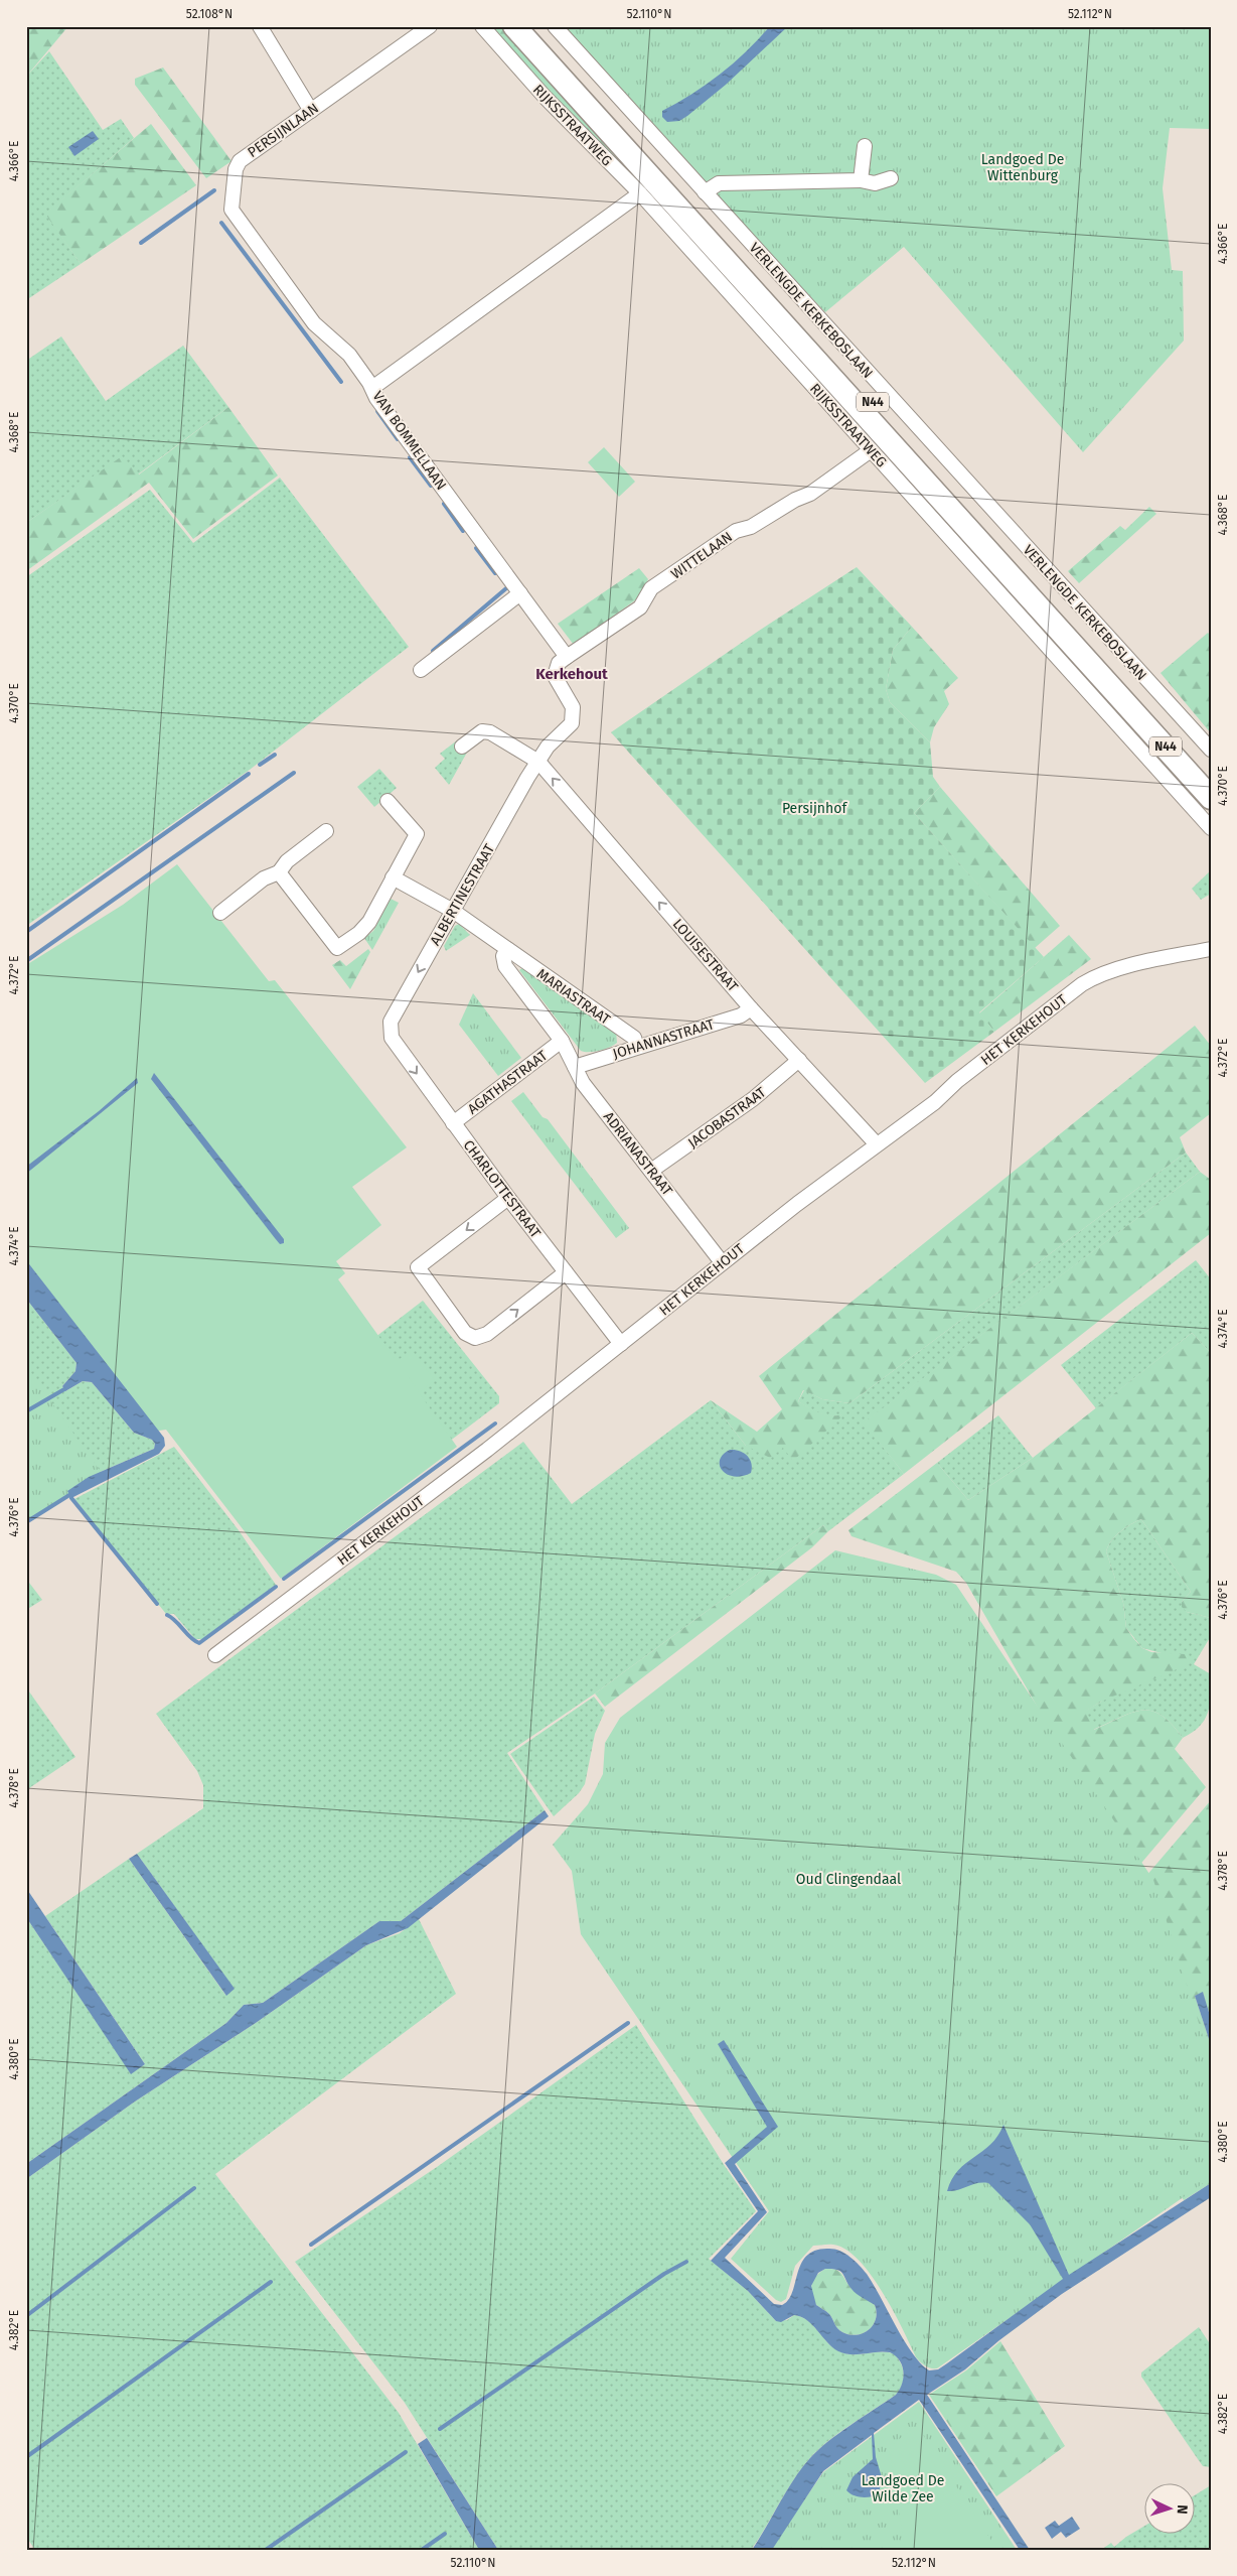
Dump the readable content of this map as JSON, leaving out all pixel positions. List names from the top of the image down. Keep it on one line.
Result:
{"streets":{"main road":["RIJKSSTRAATWEG","N44"],"street":["PERSIJNLAAN","VERLENGDE KERKEBOSLAAN","VAN BOMMELLAAN","WITTELAAN","ALBERTINESTRAAT","LOUISESTRAAT","MARIASTRAAT","HET KERKEHOUT","JOHANNASTRAAT","AGATHASTRAAT","JACOBASTRAAT","ADRIANASTRAAT","CHARLOTTESTRAAT"]},"crossings":[["RIJKSSTRAATWEG","VAN BOMMELLAAN"],["RIJKSSTRAATWEG","WITTELAAN"],["PERSIJNLAAN","VAN BOMMELLAAN"],["VAN BOMMELLAAN","WITTELAAN"],["ALBERTINESTRAAT","LOUISESTRAAT"],["ALBERTINESTRAAT","MARIASTRAAT"],["ALBERTINESTRAAT","CHARLOTTESTRAAT"],["LOUISESTRAAT","HET KERKEHOUT"],["LOUISESTRAAT","JOHANNASTRAAT"],["LOUISESTRAAT","JACOBASTRAAT"],["MARIASTRAAT","JOHANNASTRAAT"],["MARIASTRAAT","AGATHASTRAAT"],["MARIASTRAAT","ADRIANASTRAAT"],["HET KERKEHOUT","ADRIANASTRAAT"],["HET KERKEHOUT","CHARLOTTESTRAAT"],["JOHANNASTRAAT","ADRIANASTRAAT"],["AGATHASTRAAT","ADRIANASTRAAT"],["AGATHASTRAAT","CHARLOTTESTRAAT"],["JACOBASTRAAT","ADRIANASTRAAT"]],"one_way":["ALBERTINESTRAAT","LOUISESTRAAT"],"districts":["Kerkehout"],"parks":["Landgoed De Wittenburg","Persijnhof","Oud Clingendaal","Landgoed De Wilde Zee"],"north":"right","coordinates":["52.108°N","52.110°N","52.112°N","4.366°E","4.368°E","4.370°E","4.372°E","4.374°E","4.376°E","4.378°E","4.380°E","4.382°E"]}
